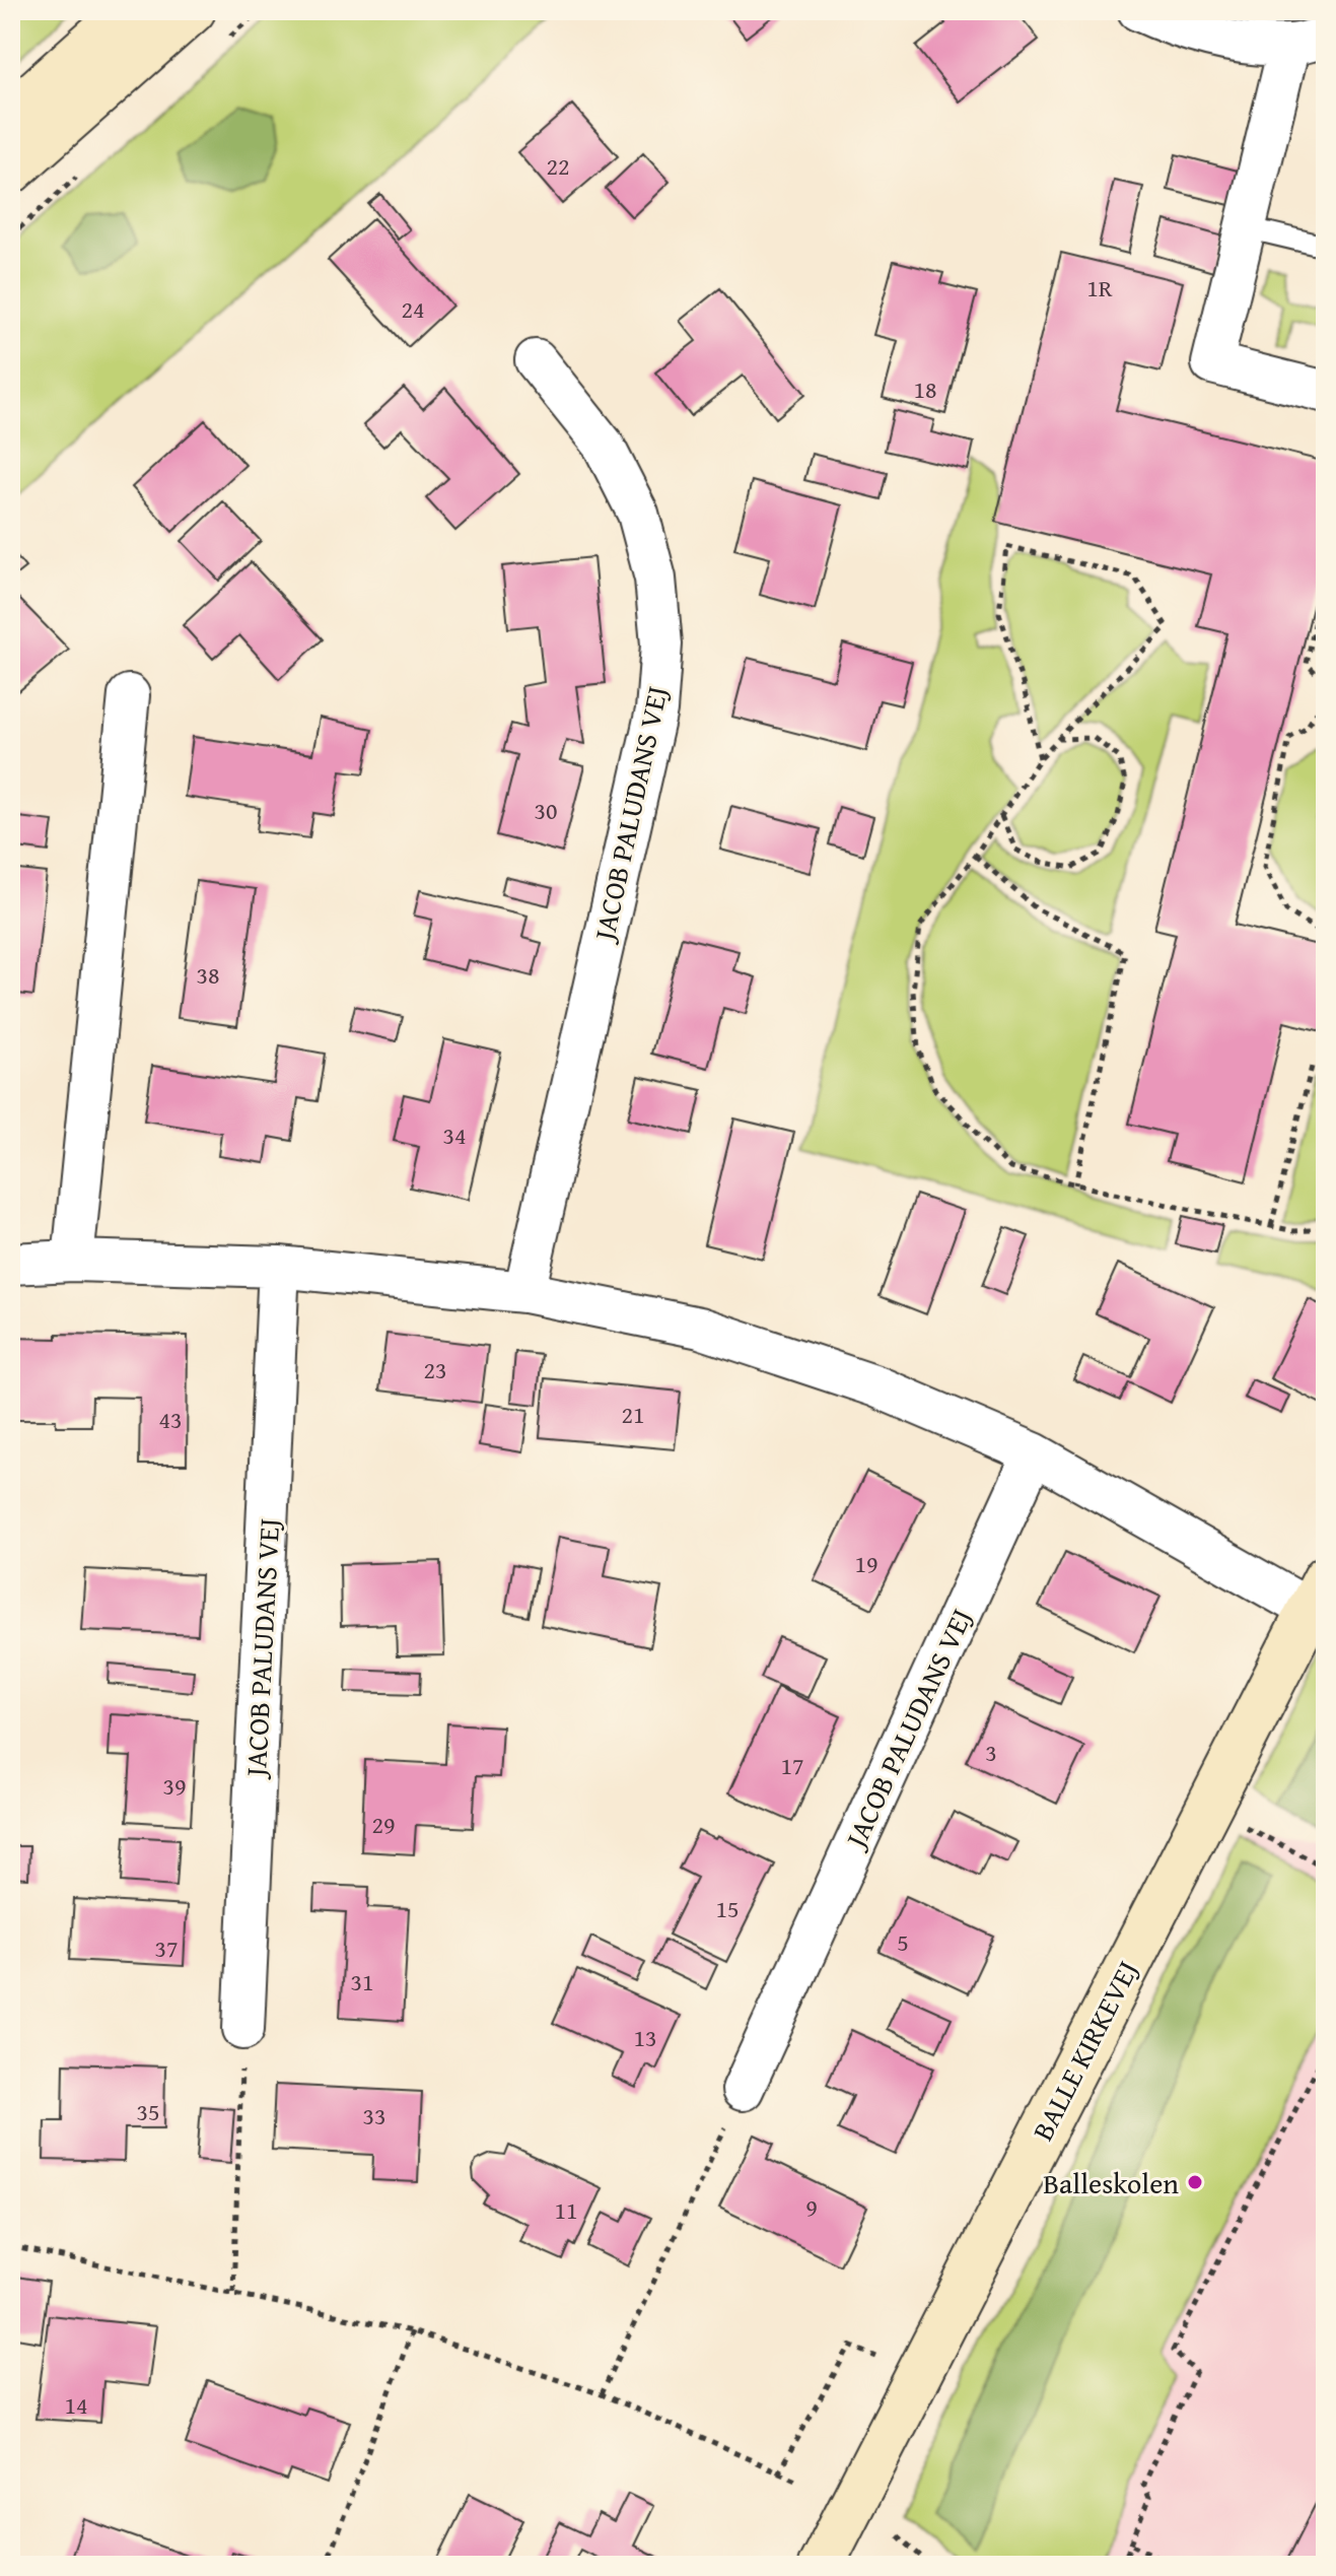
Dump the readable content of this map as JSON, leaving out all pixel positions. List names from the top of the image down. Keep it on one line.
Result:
{"streets":{"street":["JACOB PALUDANS VEJ","BALLE KIRKEVEJ"]},"places":["Balleskolen"],"house_numbers":["22","1R","24","18","30","38","34","23","21","43","19","3","17","39","29","15","5","37","31","13","35","33","9","11","14"]}
